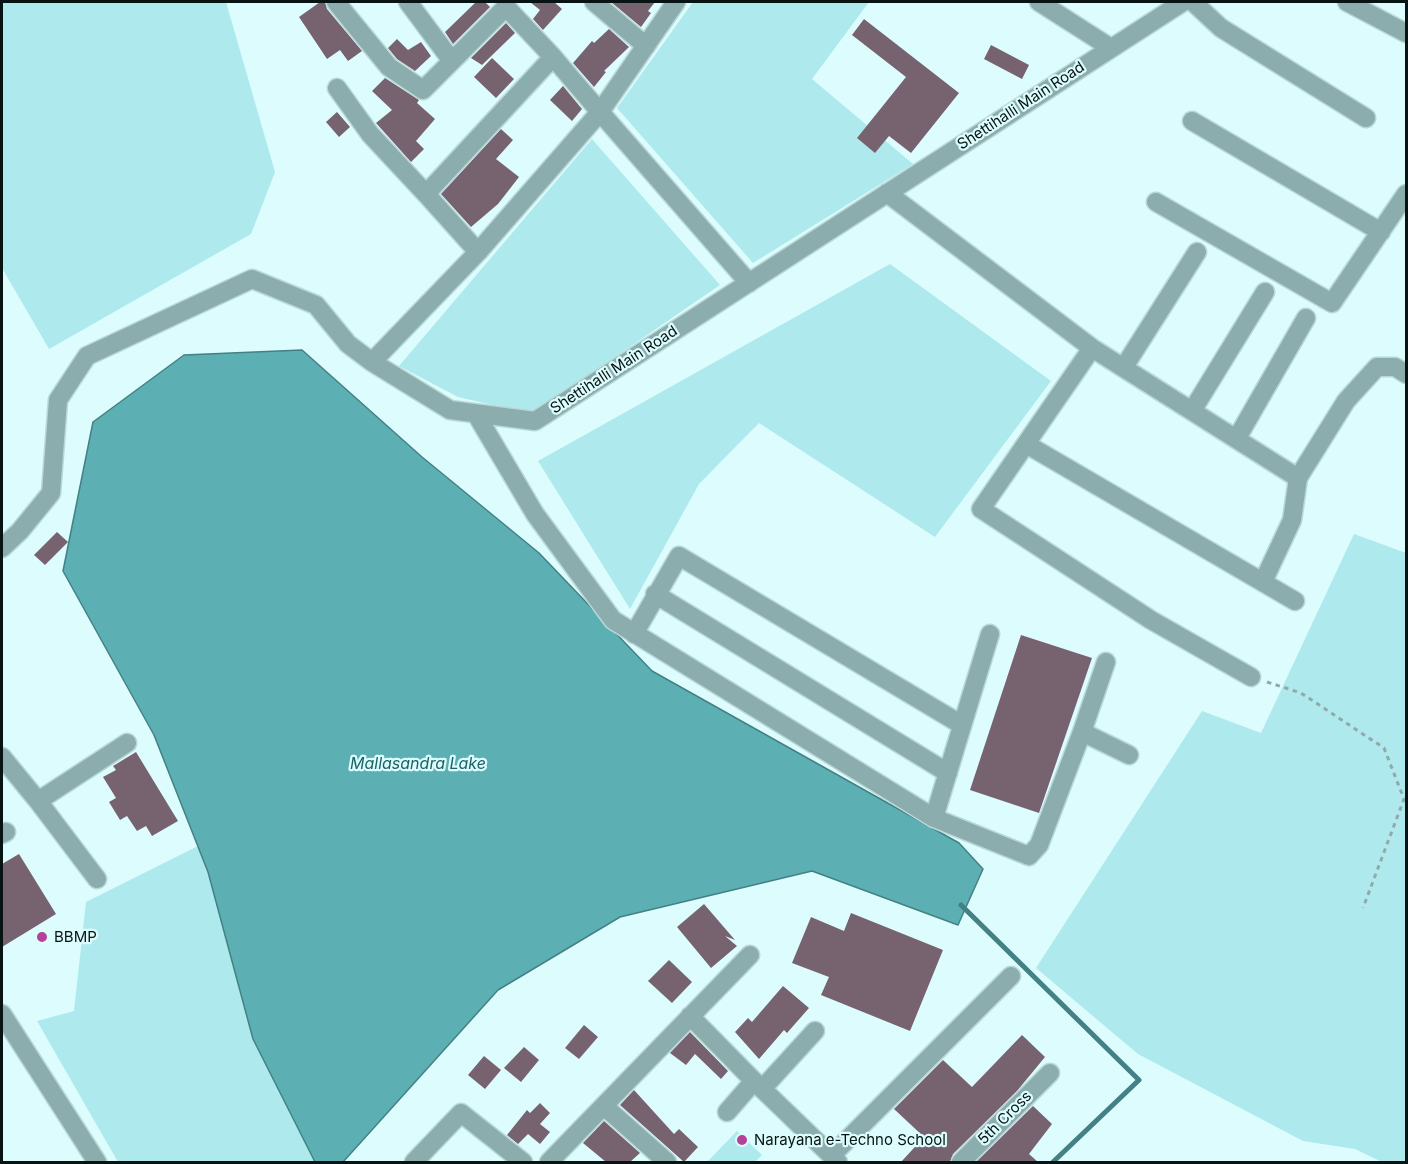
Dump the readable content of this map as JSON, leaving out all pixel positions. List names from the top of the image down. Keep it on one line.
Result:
{"streets":{"street":["Shettihalli Main Road","5th Cross"]},"water":["Mallasandra Lake"],"places":["BBMP","Narayana e-Techno School"]}
